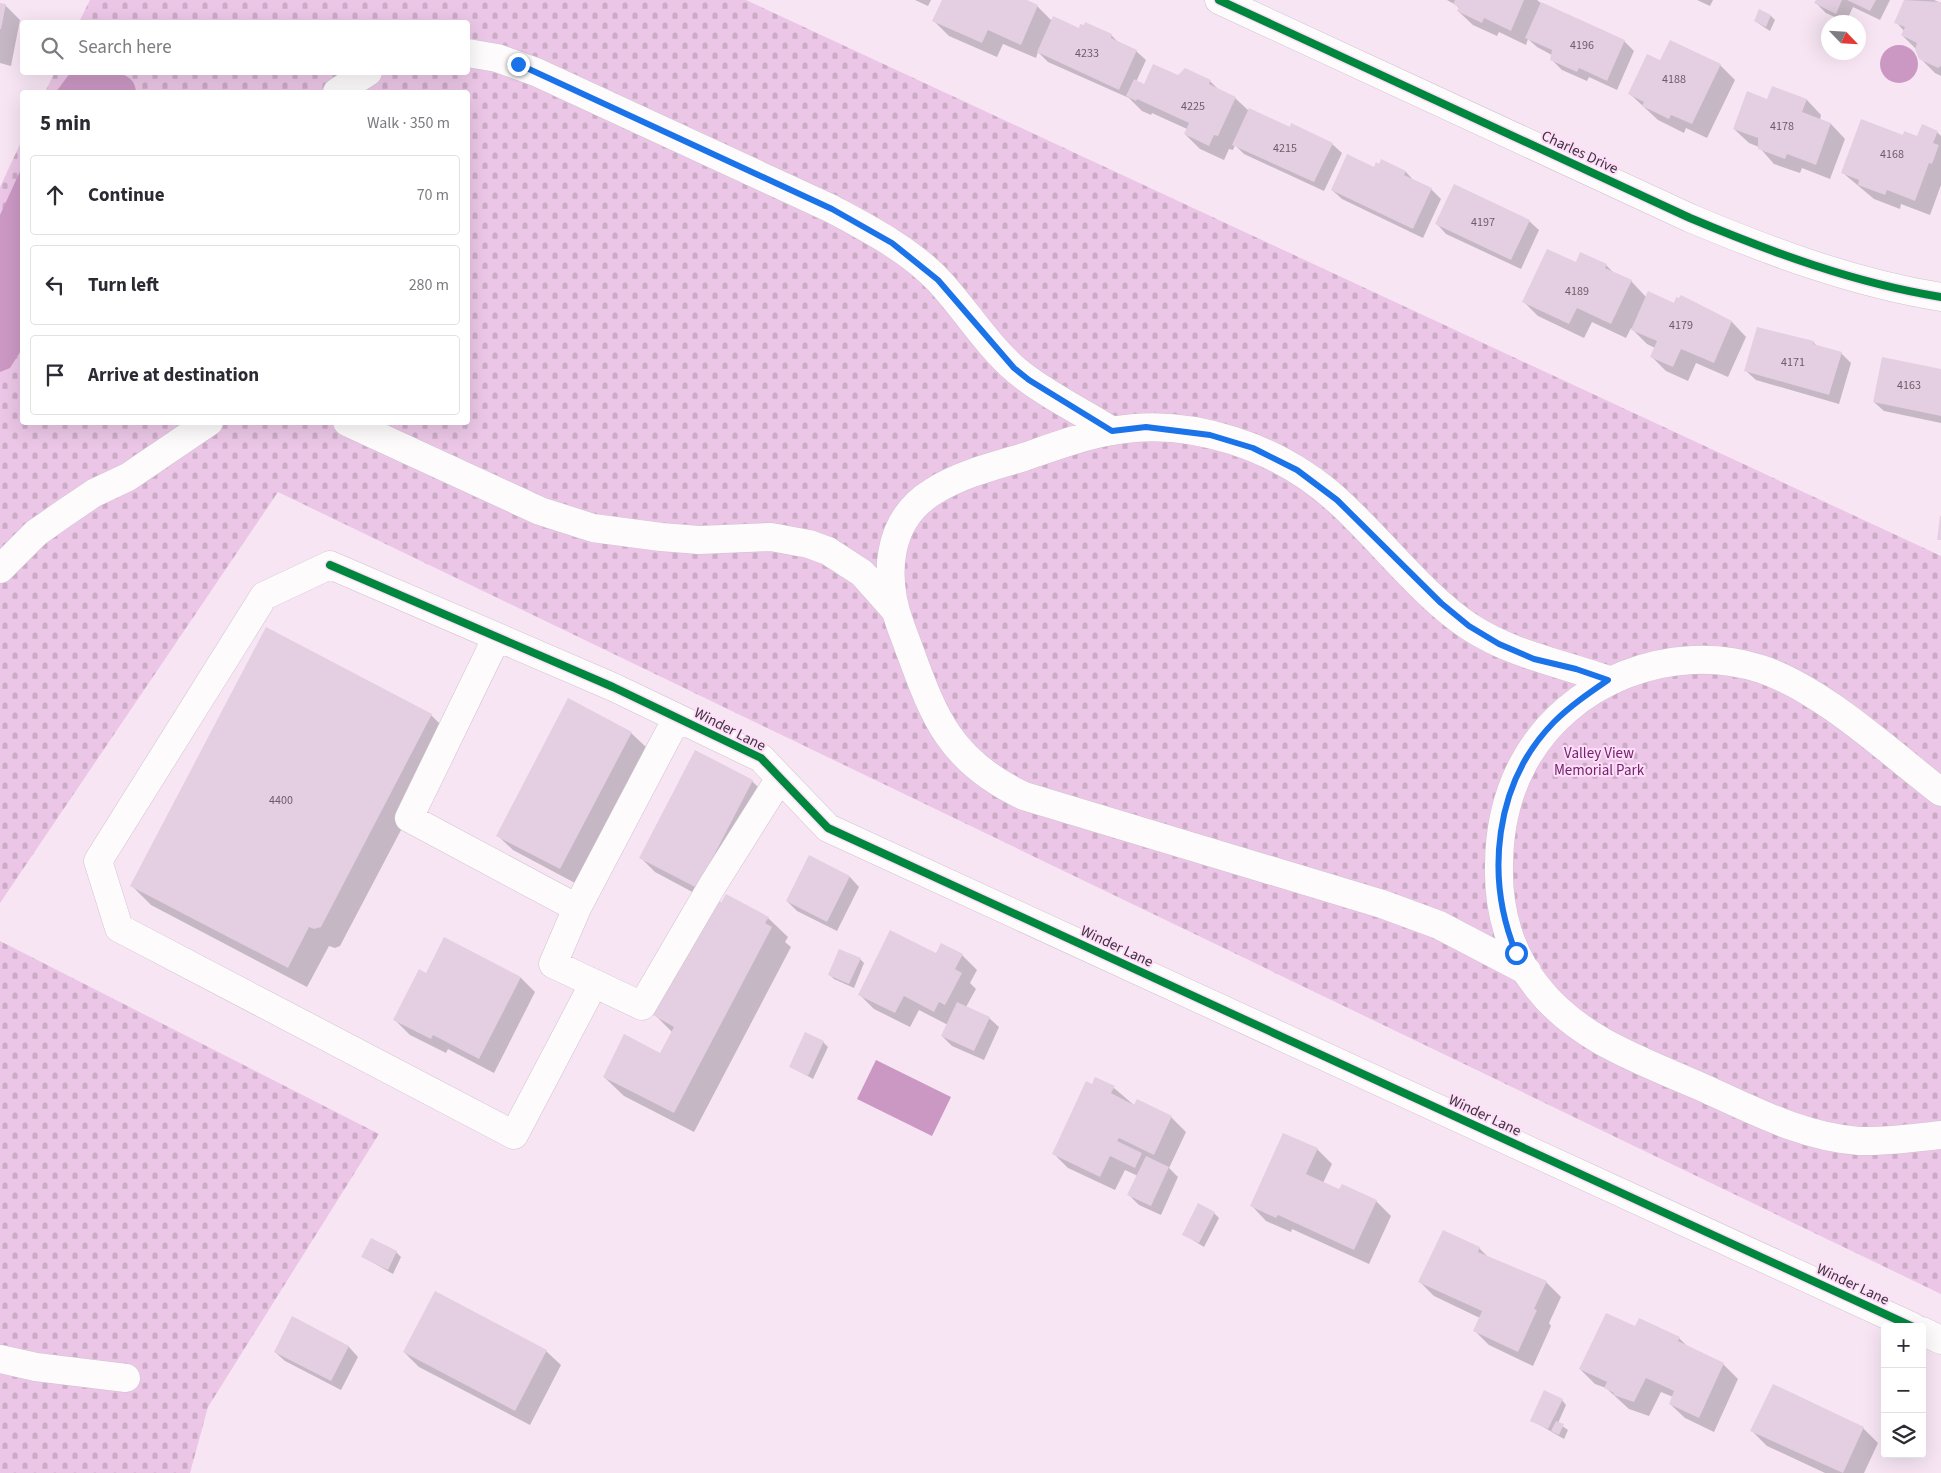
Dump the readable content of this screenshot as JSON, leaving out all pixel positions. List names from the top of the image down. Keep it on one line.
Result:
{"streets":{"street":["Charles Drive","Winder Lane"]},"parks":["Valley View Memorial Park"],"house_numbers":["4196","4233","4188","4225","4178","4215","4168","4197","4189","4179","4171","4163","4400"],"north":"bottom right","page":{"search":"Search here","heading":["5 min","Walk · 350 m"],"list":[["Continue","70 m"],["Turn left","280 m"],"Arrive at destination"],"map_buttons":["+","−"]}}
